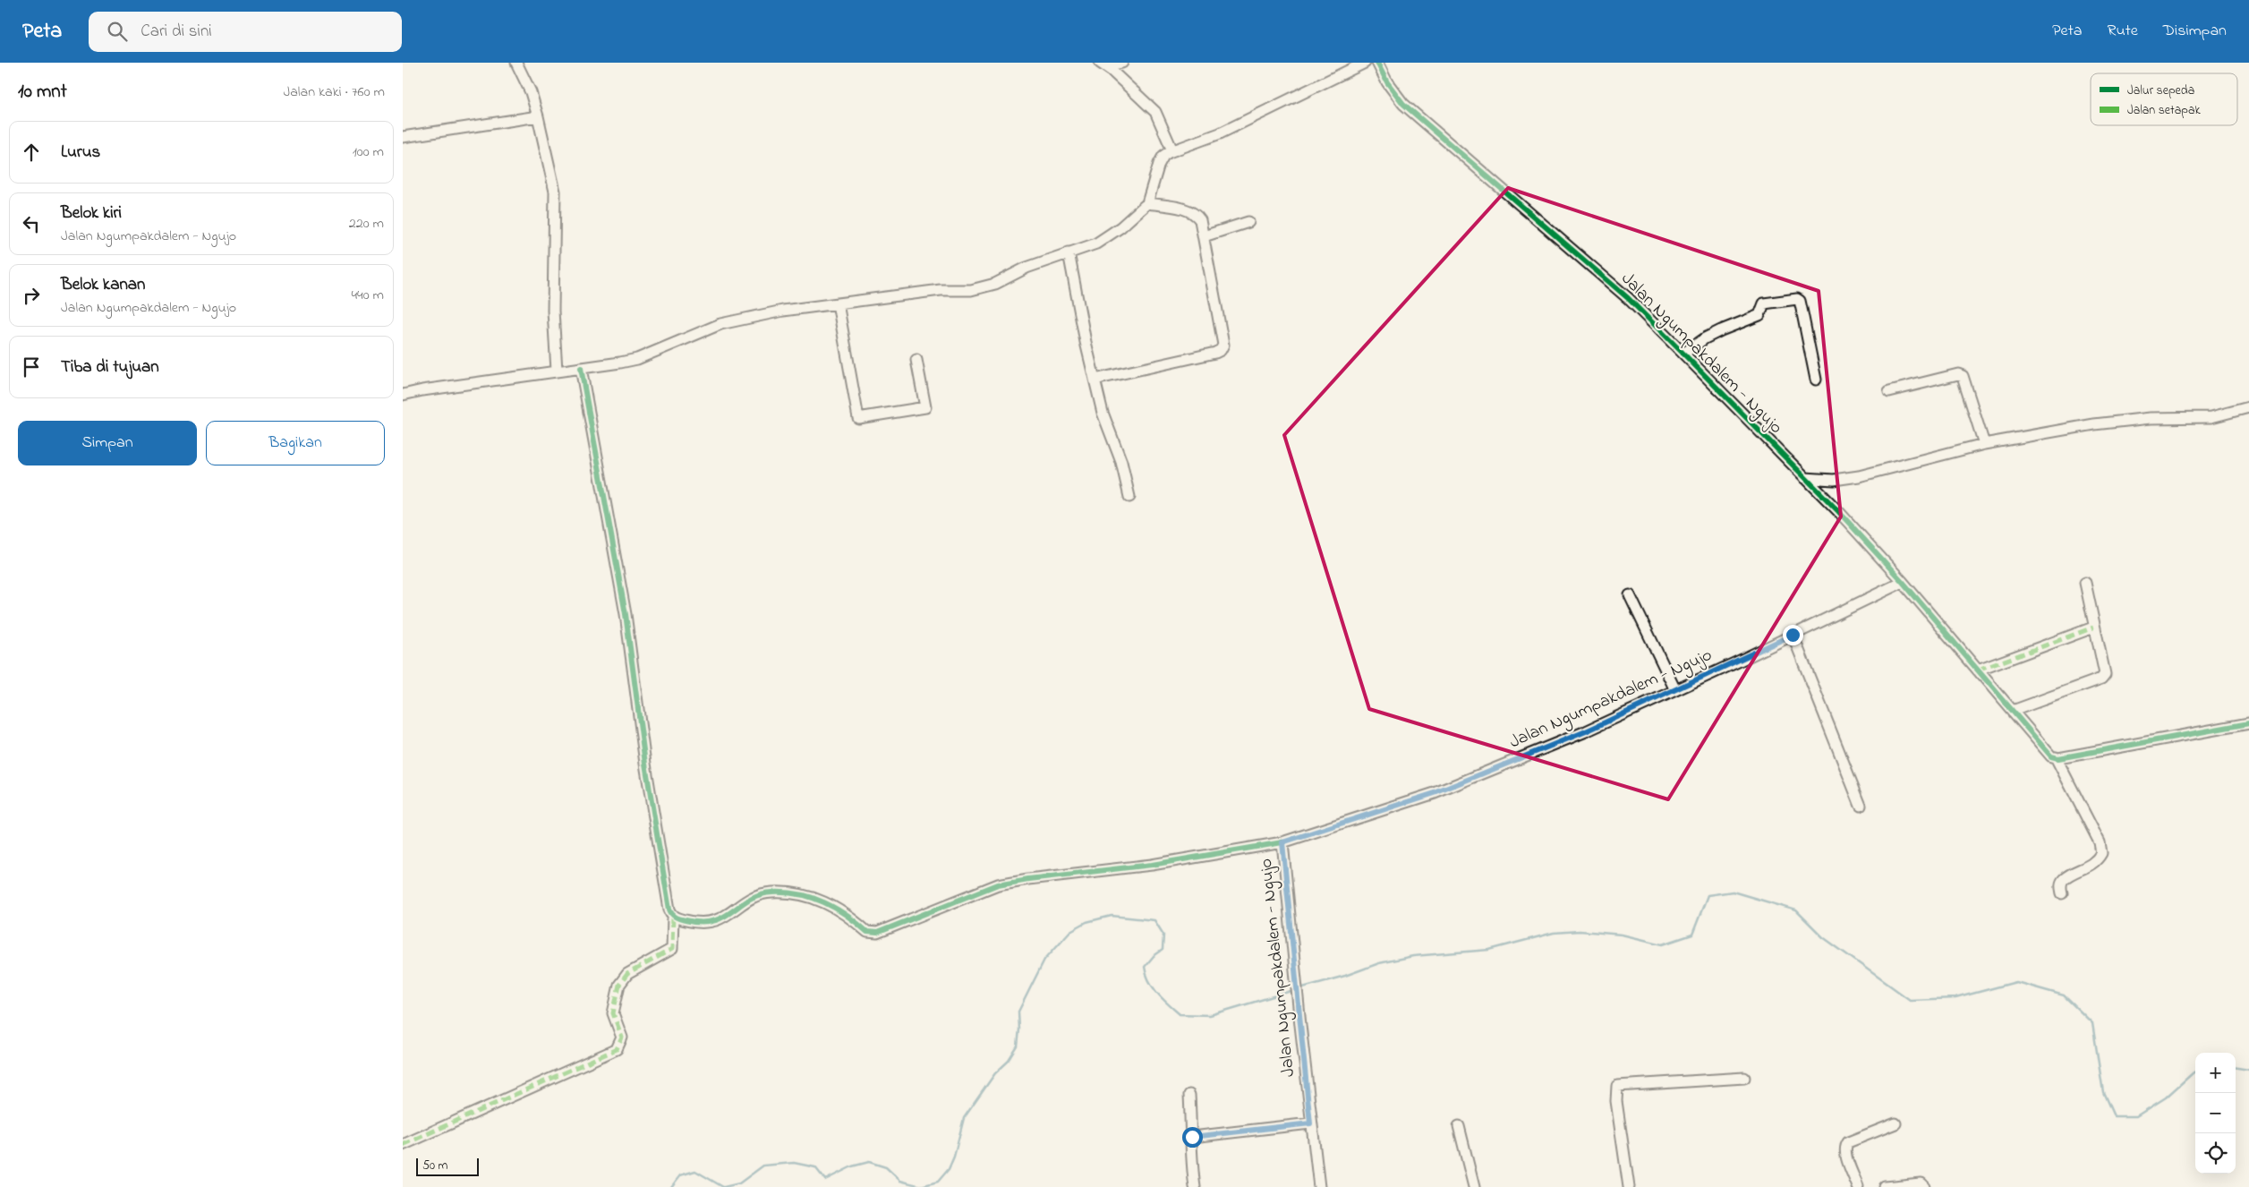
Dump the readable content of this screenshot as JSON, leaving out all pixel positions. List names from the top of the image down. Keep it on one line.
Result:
{"streets":{"street":["Jalan Ngumpakdalem - Ngujo"]},"legend":["Jalur sepeda","Jalan setapak"],"scale_bar":"50 m","page":{"header":"Peta","search":"Cari di sini","nav":["Peta","Rute","Disimpan"],"heading":["10 mnt","Jalan kaki · 760 m"],"list":[["Lurus","100 m"],["Belok kiri","Jalan Ngumpakdalem - Ngujo","220 m"],["Belok kanan","Jalan Ngumpakdalem - Ngujo","440 m"],"Tiba di tujuan"],"buttons":["Simpan","Bagikan"],"map_buttons":["+","−"],"scale":"50 m"}}
